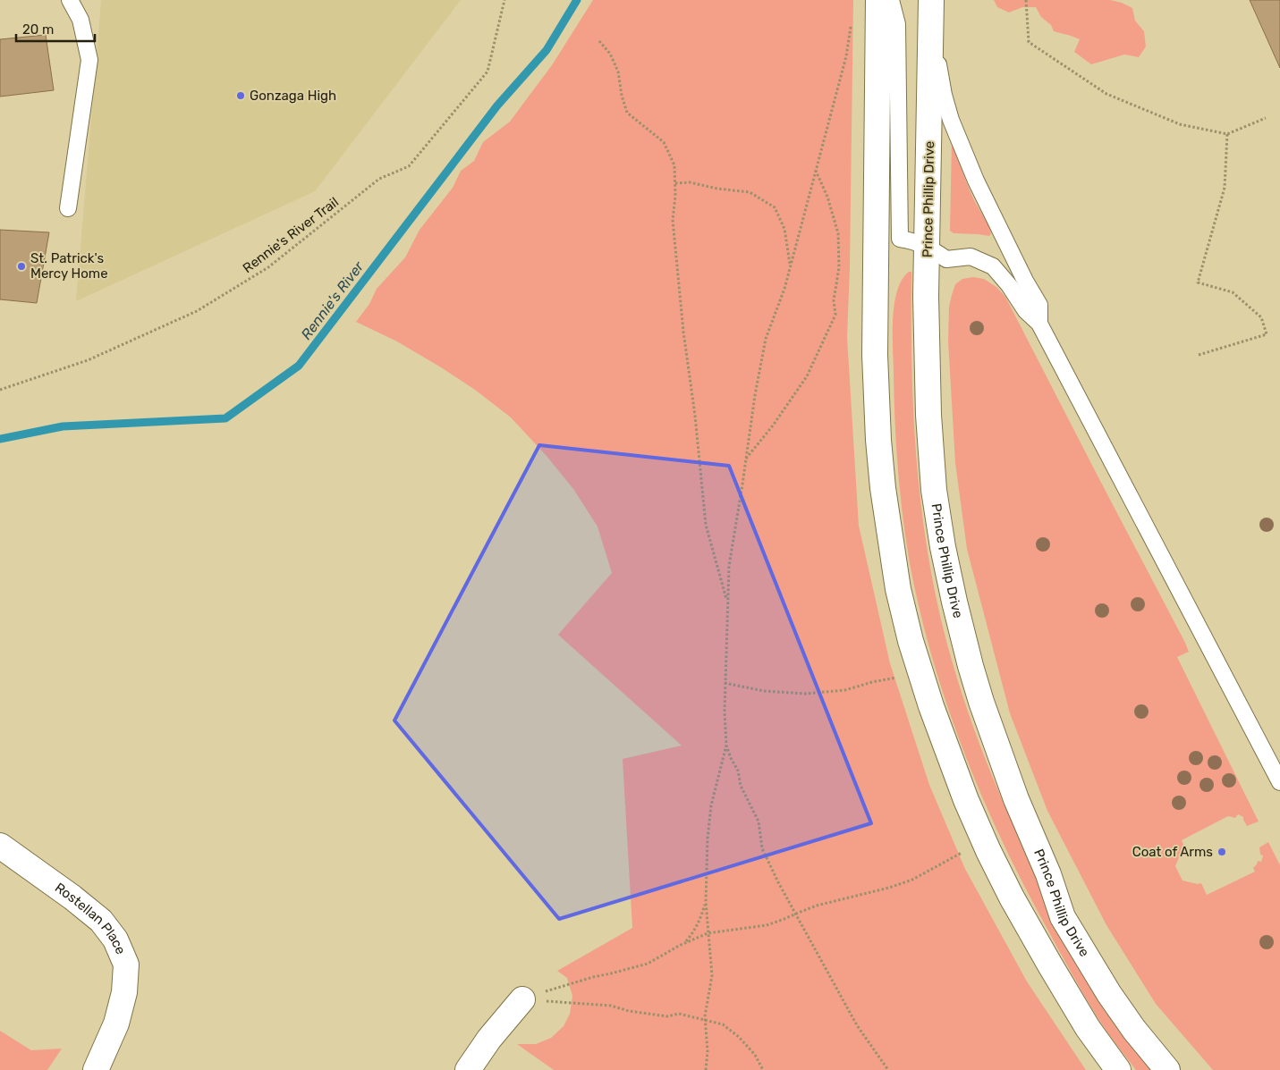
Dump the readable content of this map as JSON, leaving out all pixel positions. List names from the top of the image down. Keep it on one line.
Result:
{"streets":{"main road":["Prince Phillip Drive","Rostellan Place"],"path":["Rennie's River Trail"]},"water":["Rennie's River"],"places":["Gonzaga High","St. Patrick's Mercy Home","Coat of Arms"],"scale_bar":"20 m"}
